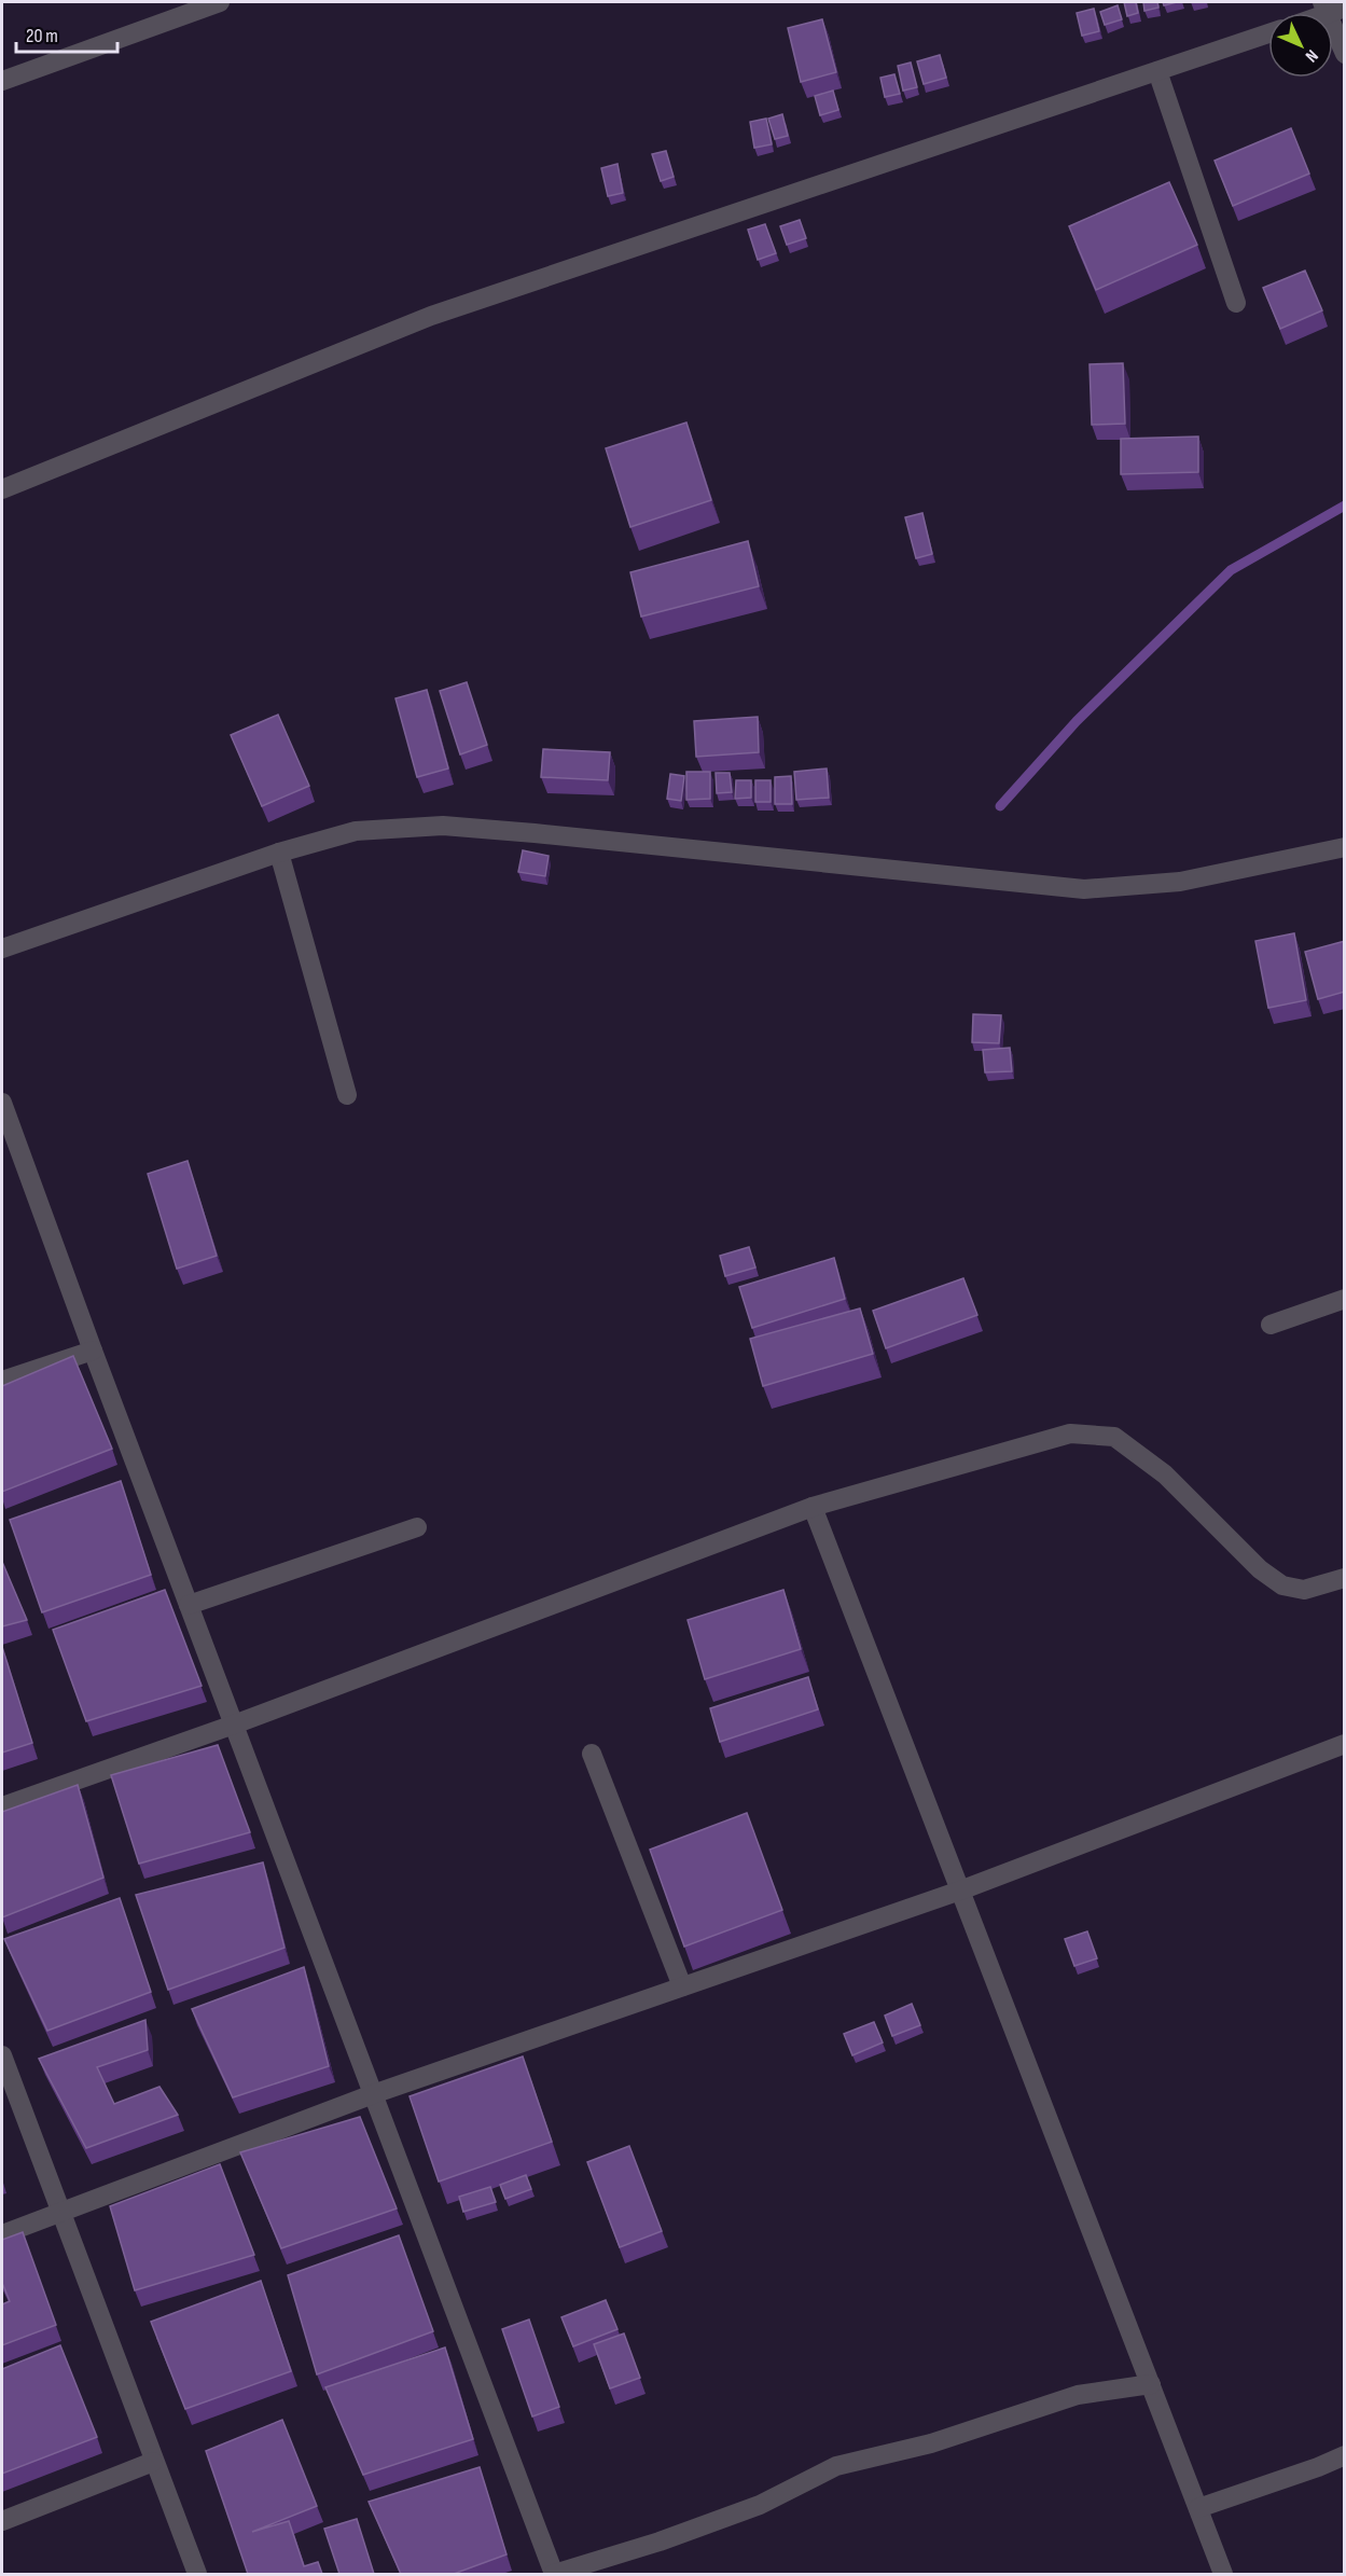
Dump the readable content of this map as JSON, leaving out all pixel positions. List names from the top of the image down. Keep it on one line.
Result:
{"scale_bar":"20 m","north":"bottom right"}
